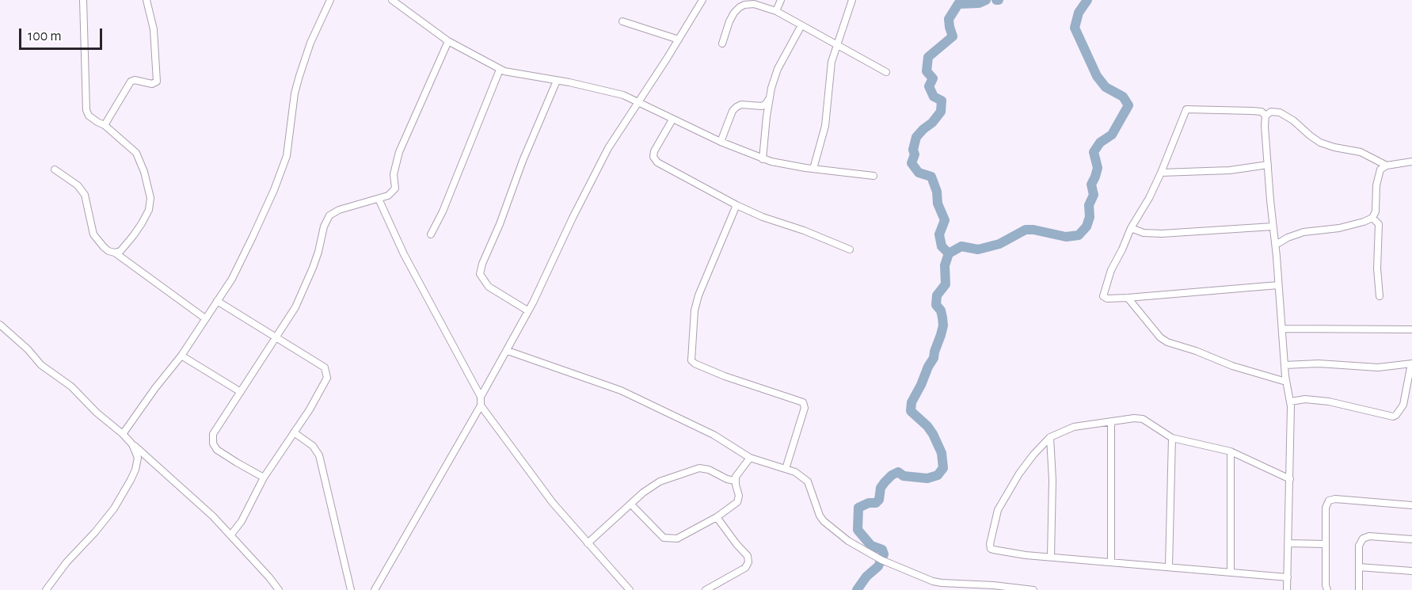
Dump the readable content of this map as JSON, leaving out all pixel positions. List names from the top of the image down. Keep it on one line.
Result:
{"scale_bar":"100 m"}
